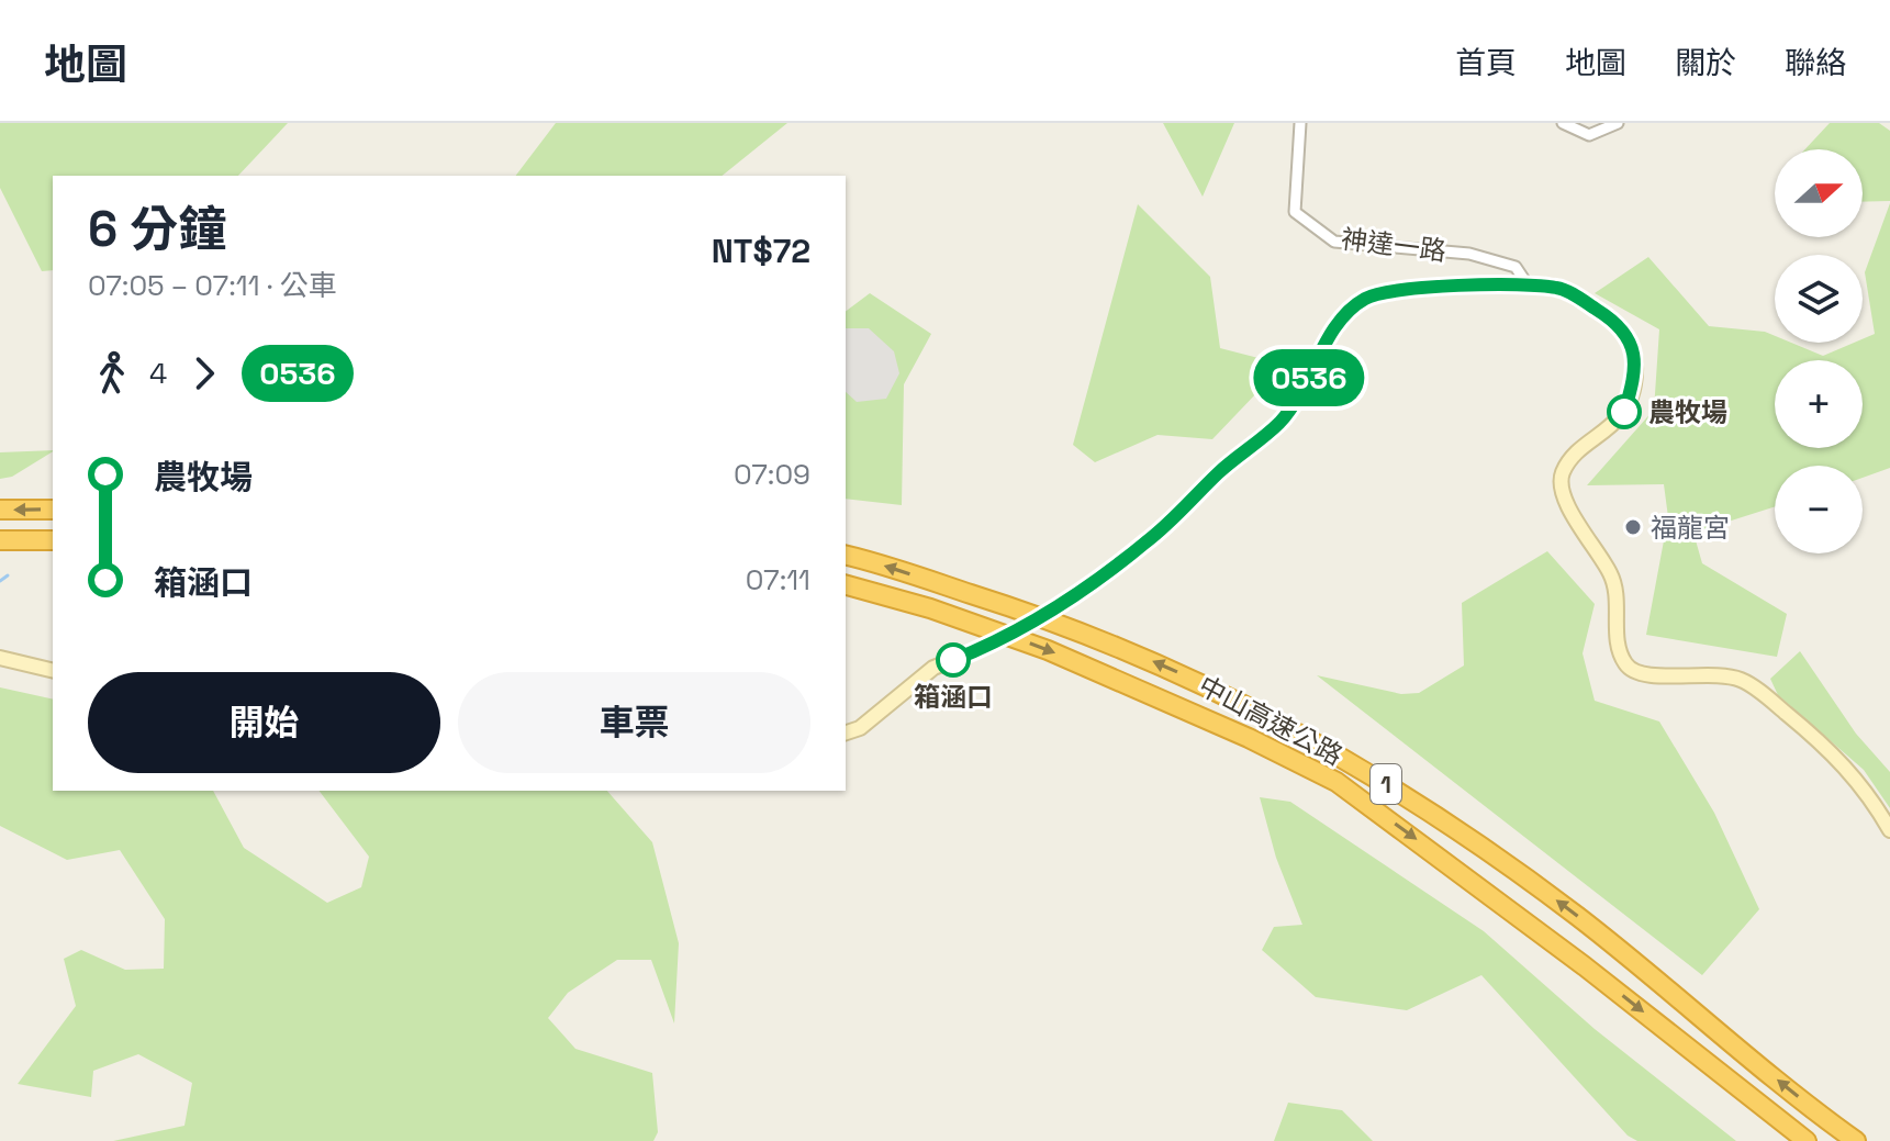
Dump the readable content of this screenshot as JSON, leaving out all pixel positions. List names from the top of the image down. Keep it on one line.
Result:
{"streets":{"highway":["中山高速公路","1"],"street":["神達一路"]},"places":["農牧場","福龍宮","箱涵口"],"lines":["bus line 0536"],"north":"right","page":{"header":"地圖","nav":["首頁","地圖","關於","聯絡"],"on_map":"0536","map_buttons":["+","−"],"heading":["6 分鐘","07:05 – 07:11 · 公車","NT$72"],"legs":["4","0536"],"list":[{"name":"農牧場","value":"07:09"},{"name":"箱涵口","value":"07:11"}],"buttons":["開始","車票"]}}
